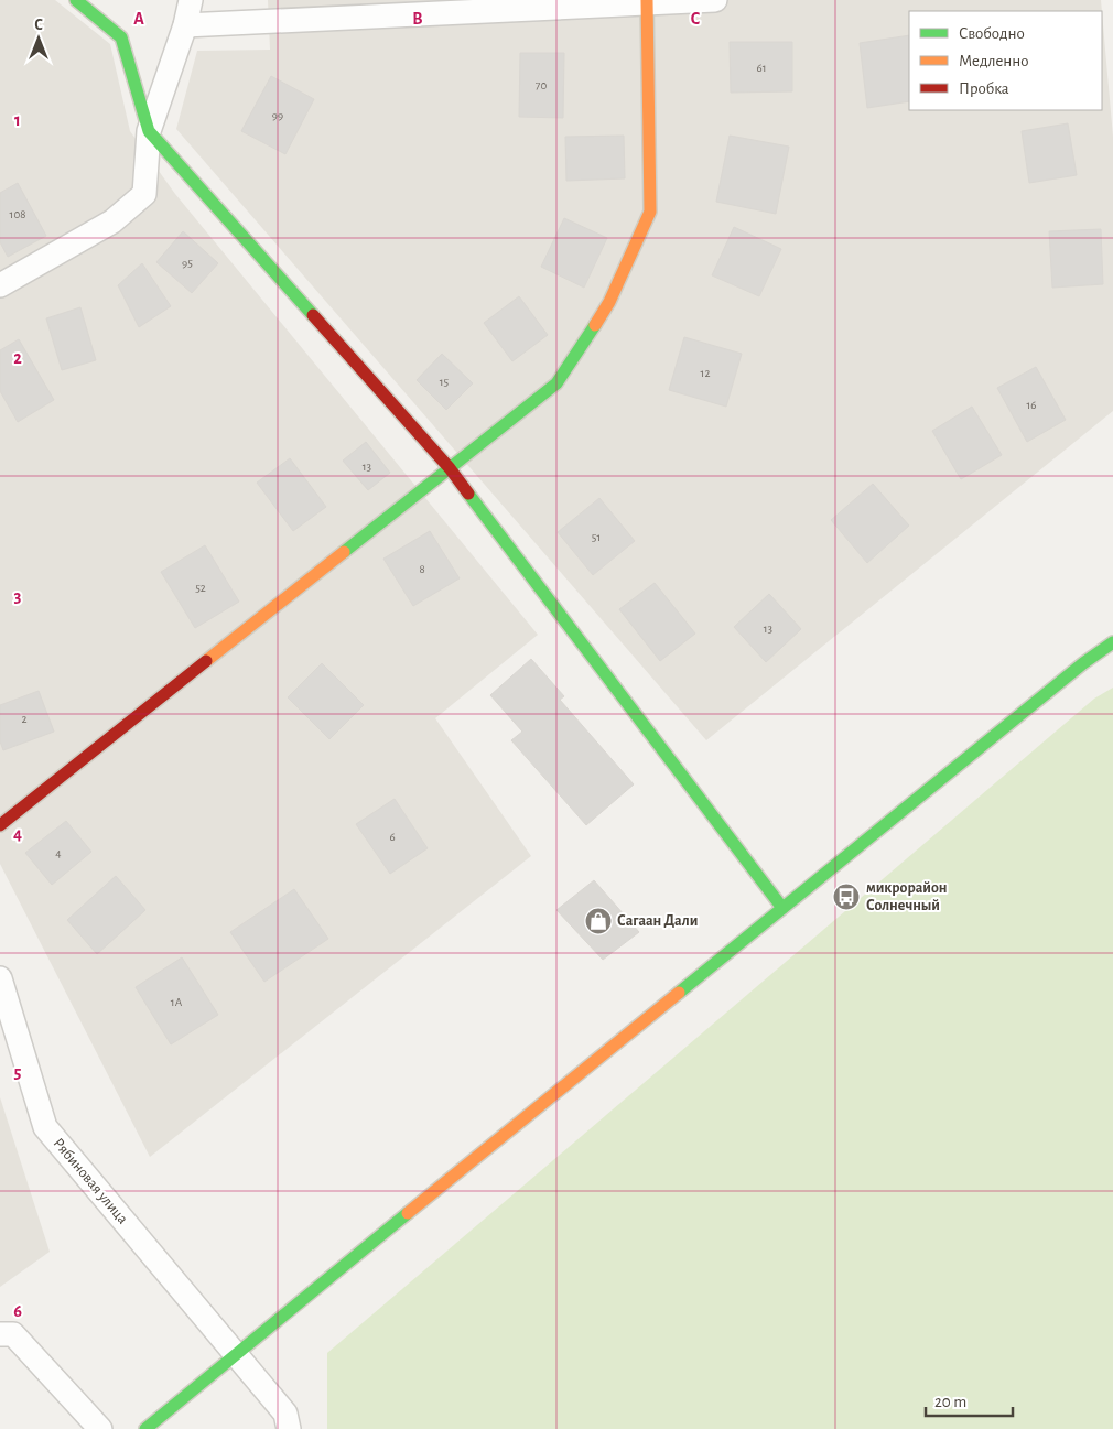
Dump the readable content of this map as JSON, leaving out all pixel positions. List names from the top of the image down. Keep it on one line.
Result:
{"streets":{"street":["Рябиновая улица"]},"places":{"bus stop":["микрорайон Солнечный"],"shop":["Сагаан Дали"]},"house_numbers":["61","70","99","108","95","12","15","16","13","51","8","52","13","2","6","4","1А"],"legend":["Свободно","Медленно","Пробка"],"scale_bar":"20 m","north":"top","grid":{"columns":["A","B","C"],"rows":["1","2","3","4","5","6"]}}
